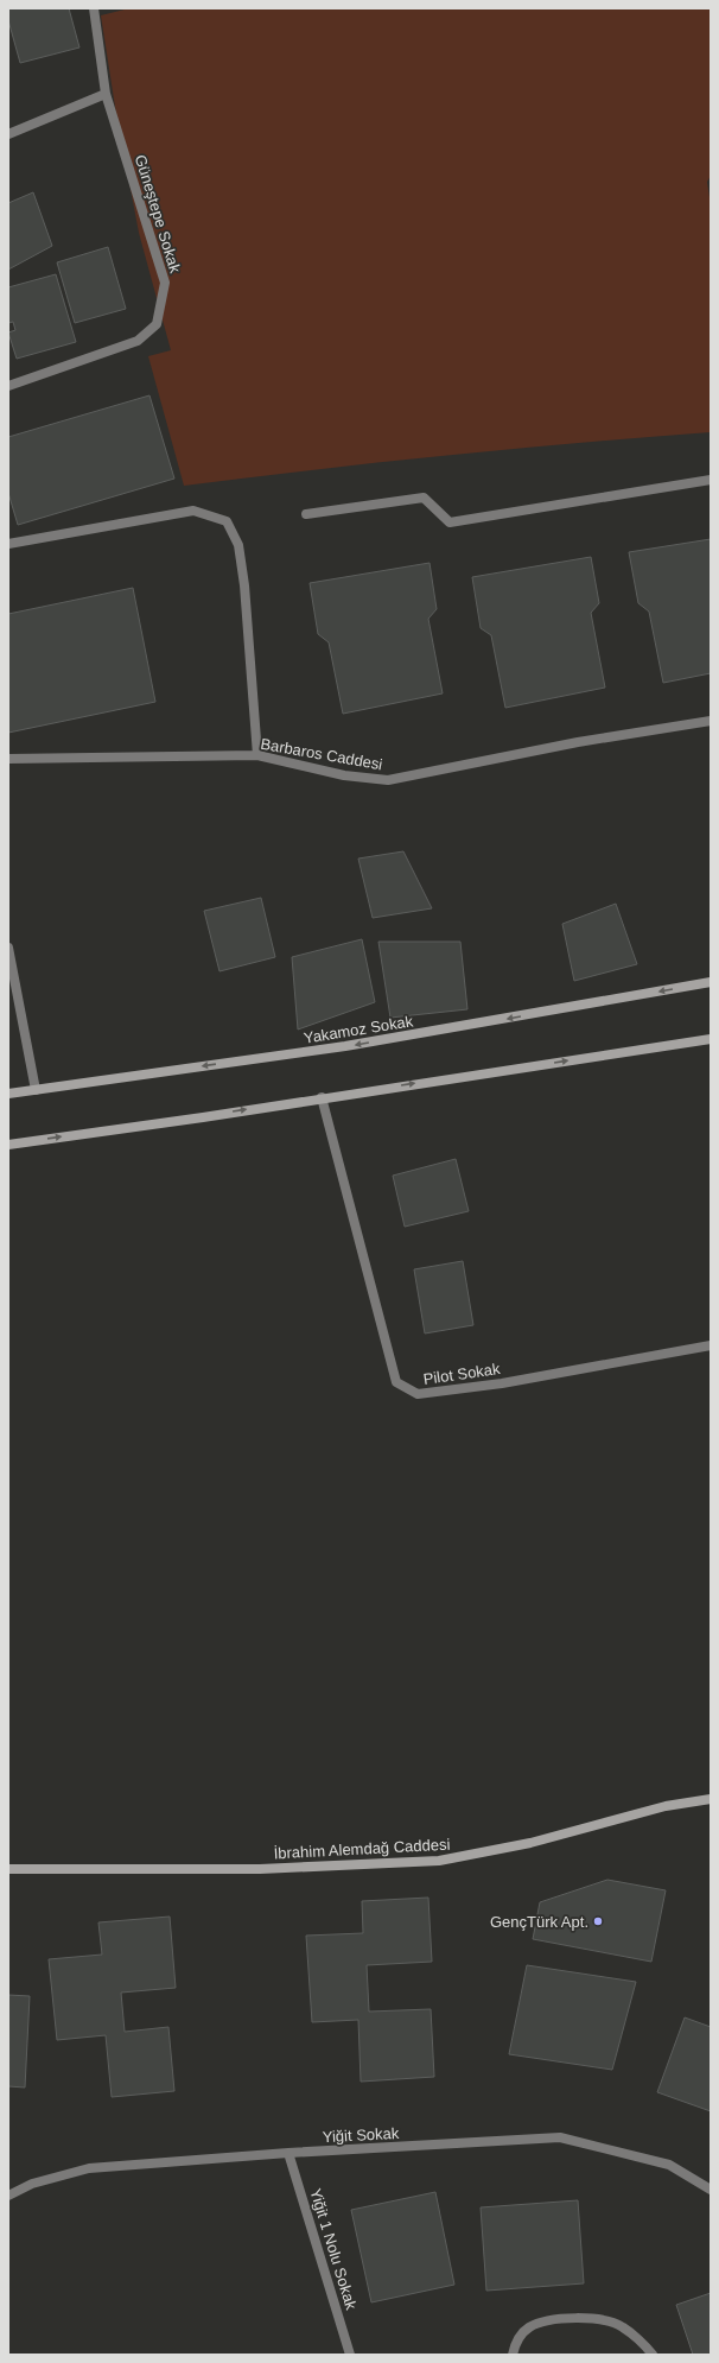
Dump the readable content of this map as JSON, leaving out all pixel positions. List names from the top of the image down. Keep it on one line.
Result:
{"streets":{"main road":["Yakamoz Sokak","İbrahim Alemdağ Caddesi"],"street":["Güneştepe Sokak","Barbaros Caddesi","Pilot Sokak","Yiğit Sokak","Yiğit 1 Nolu Sokak"]},"crossings":[["Yiğit Sokak","Yiğit 1 Nolu Sokak"]],"places":["GençTürk Apt."]}
